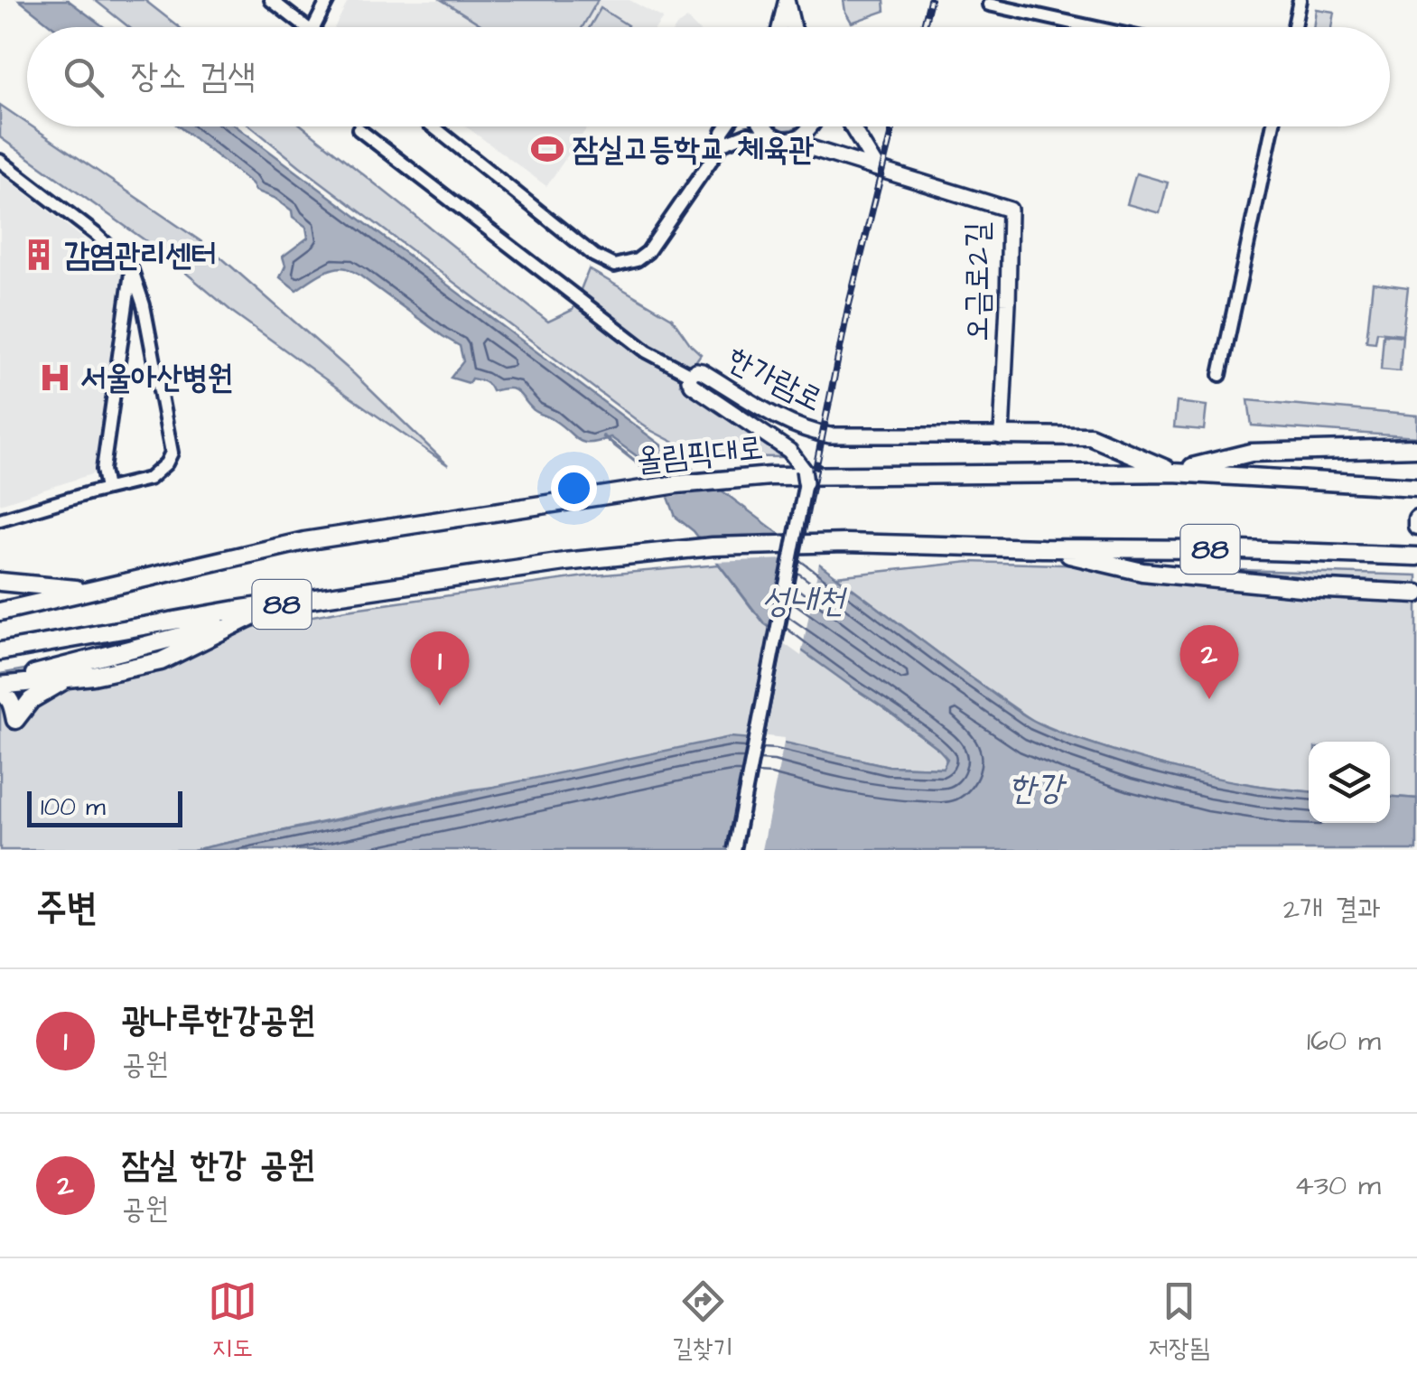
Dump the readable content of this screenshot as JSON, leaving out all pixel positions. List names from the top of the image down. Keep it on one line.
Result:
{"streets":{"highway":["올림픽대로","88"],"main road":["오금로2길","한가람로"]},"crossings":[["오금로2길","한가람로"]],"water":["성내천","한강"],"places":{"sports":["잠실고등학교 체육관"],"building":["감염관리센터"],"hospital":["서울아산병원"]},"scale_bar":"100 m","page":{"search":"장소 검색","pins":["2","1"],"scale":"100 m","heading":["주변","2개 결과"],"list":[{"mark":"1","name":"광나루한강공원","note":"공원","value":"160 m"},{"mark":"2","name":"잠실 한강 공원","note":"공원","value":"430 m"}],"nav":["지도","길찾기","저장됨"]}}
